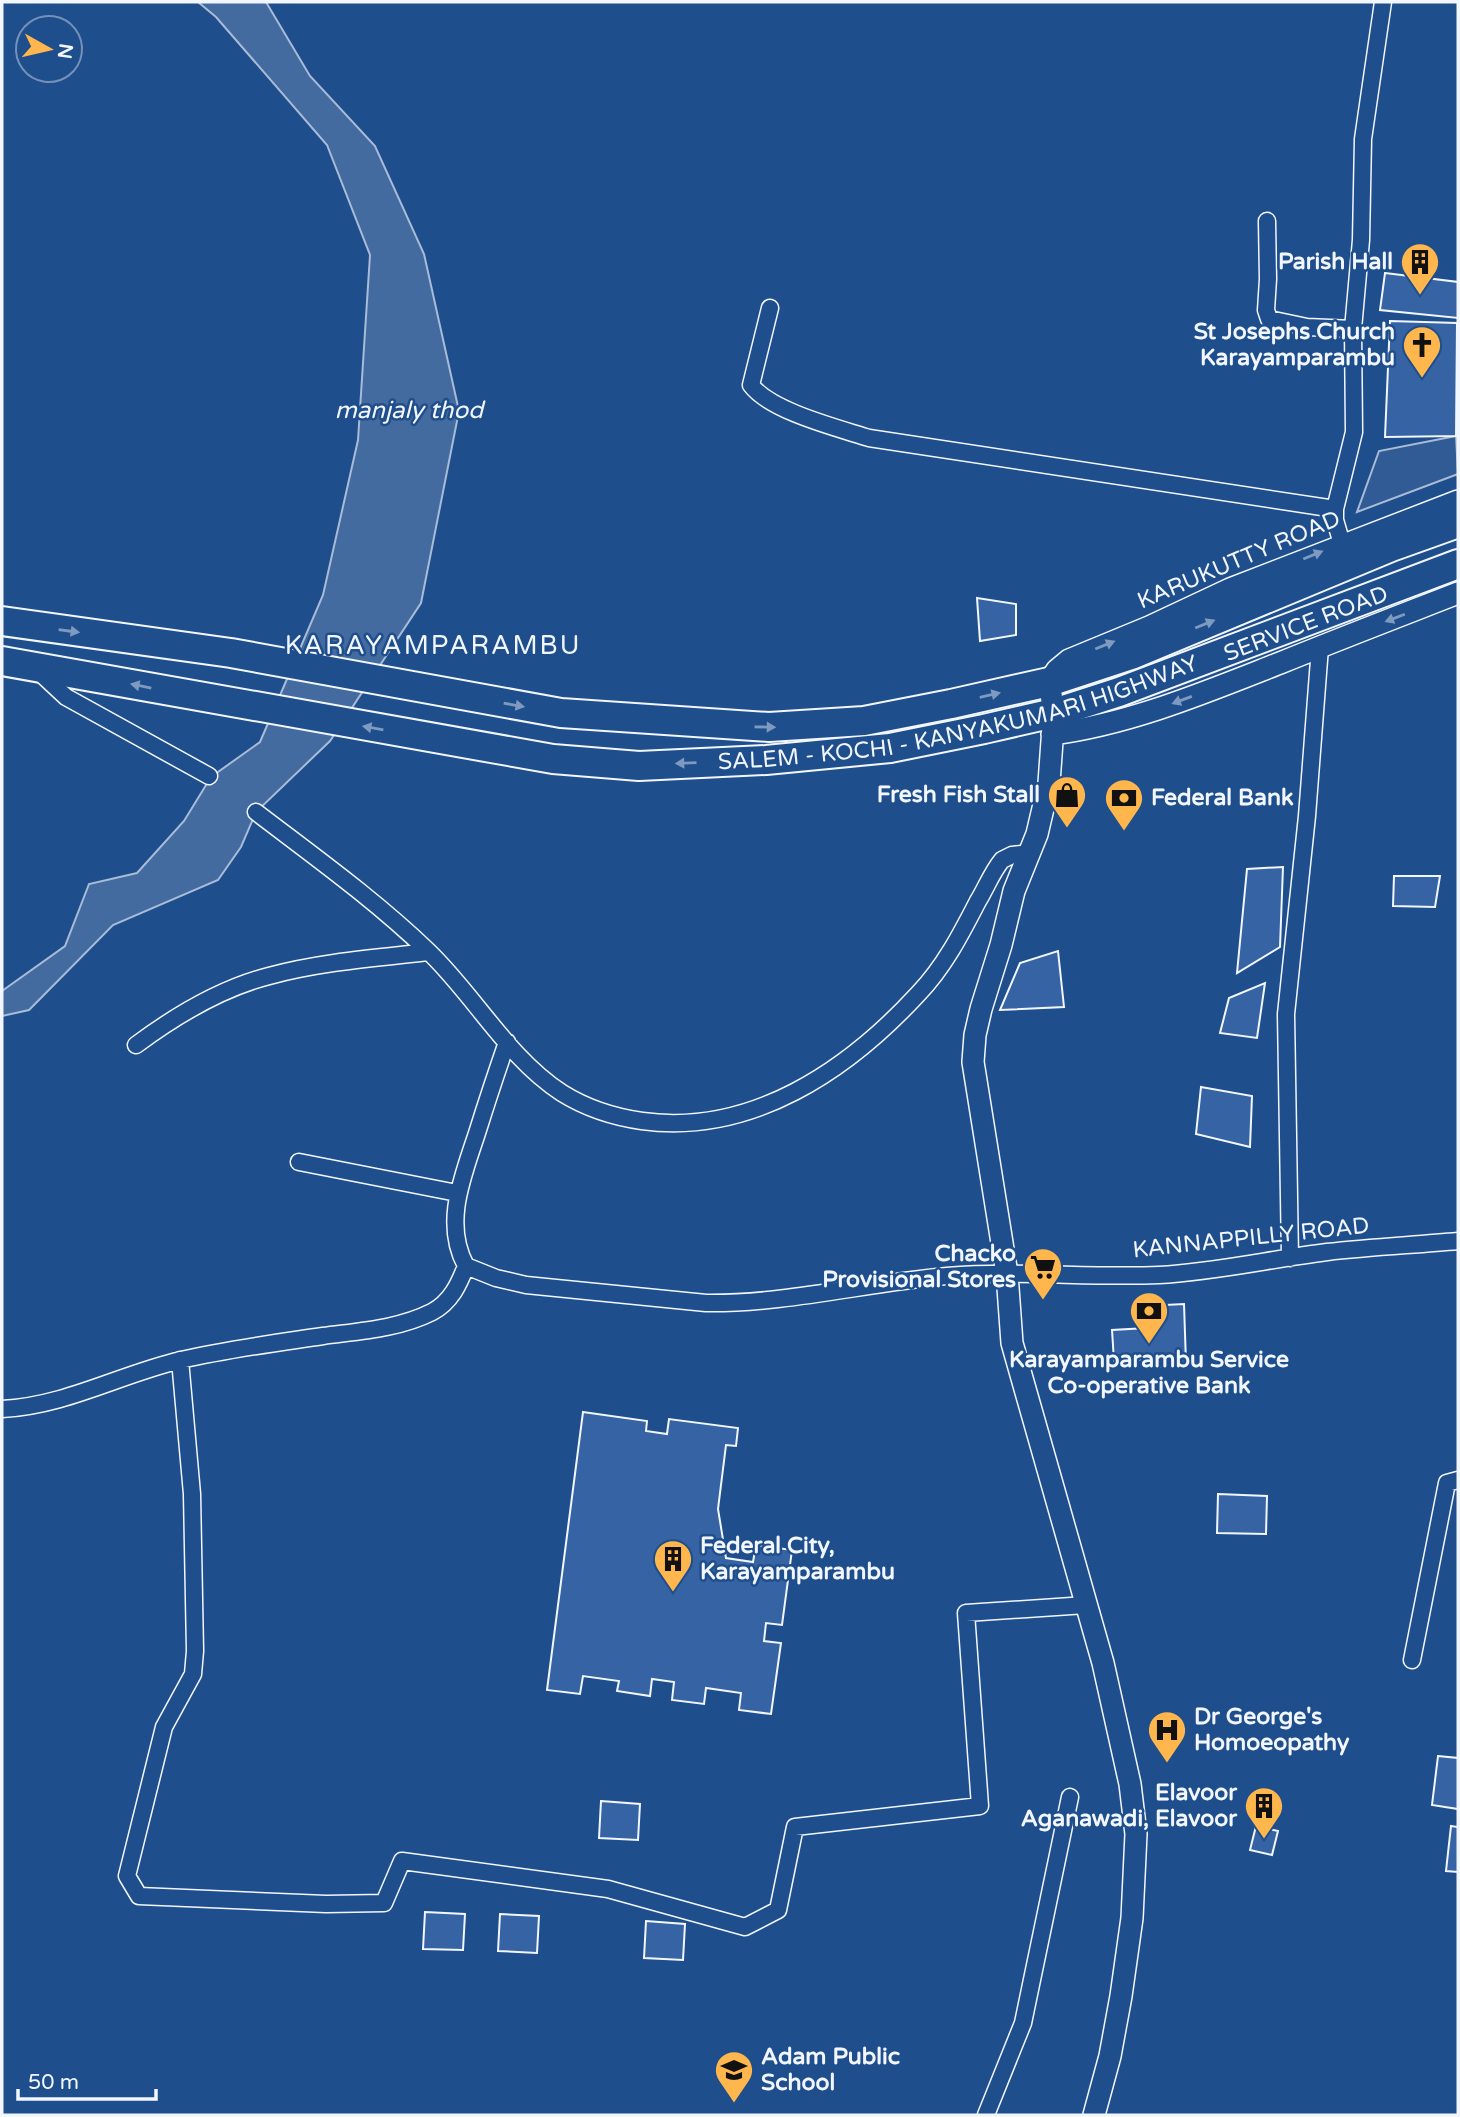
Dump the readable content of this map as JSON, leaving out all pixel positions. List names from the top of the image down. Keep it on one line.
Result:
{"streets":{"highway":["SALEM - KOCHI - KANYAKUMARI HIGHWAY"],"street":["KARUKUTTY ROAD","SERVICE ROAD","KANNAPPILLY ROAD"]},"crossings":[["KARUKUTTY ROAD","SALEM - KOCHI - KANYAKUMARI HIGHWAY"],["SERVICE ROAD","SALEM - KOCHI - KANYAKUMARI HIGHWAY"]],"one_way":["KARUKUTTY ROAD","SERVICE ROAD"],"districts":["KARAYAMPARAMBU"],"water":["manjaly thod"],"places":{"building":["Parish Hall","Federal City, Karayamparambu","Elavoor Aganawadi, Elavoor"],"church":["St Josephs Church Karayamparambu"],"shop":["Fresh Fish Stall"],"bank":["Federal Bank","Karayamparambu Service Co-operative Bank"],"supermarket":["Chacko Provisional Stores"],"hospital":["Dr George's Homoeopathy"],"school or university":["Adam Public School"]},"scale_bar":"50 m","north":"right"}
